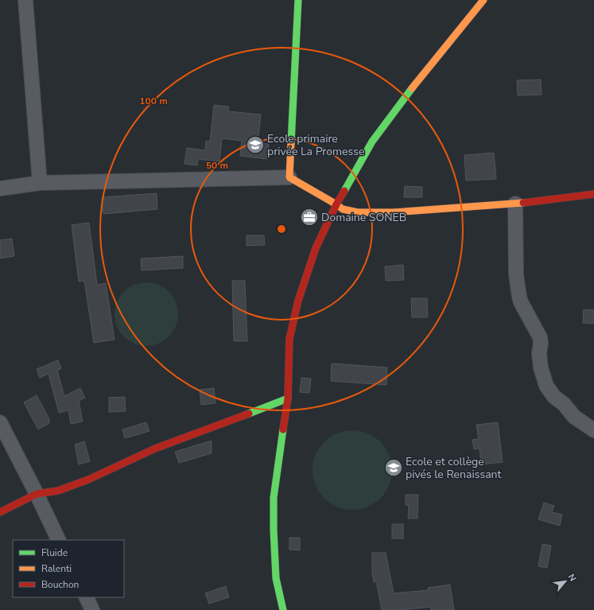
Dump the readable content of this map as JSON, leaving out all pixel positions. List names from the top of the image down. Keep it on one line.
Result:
{"places":{"school or university":["Ecole primaire privée La Promesse","Ecole et collège pivés le Renaissant"],"office":["Domaine SONEB"]},"legend":["Fluide","Ralenti","Bouchon"],"north":"top right","rings":["100 m","50 m"]}
